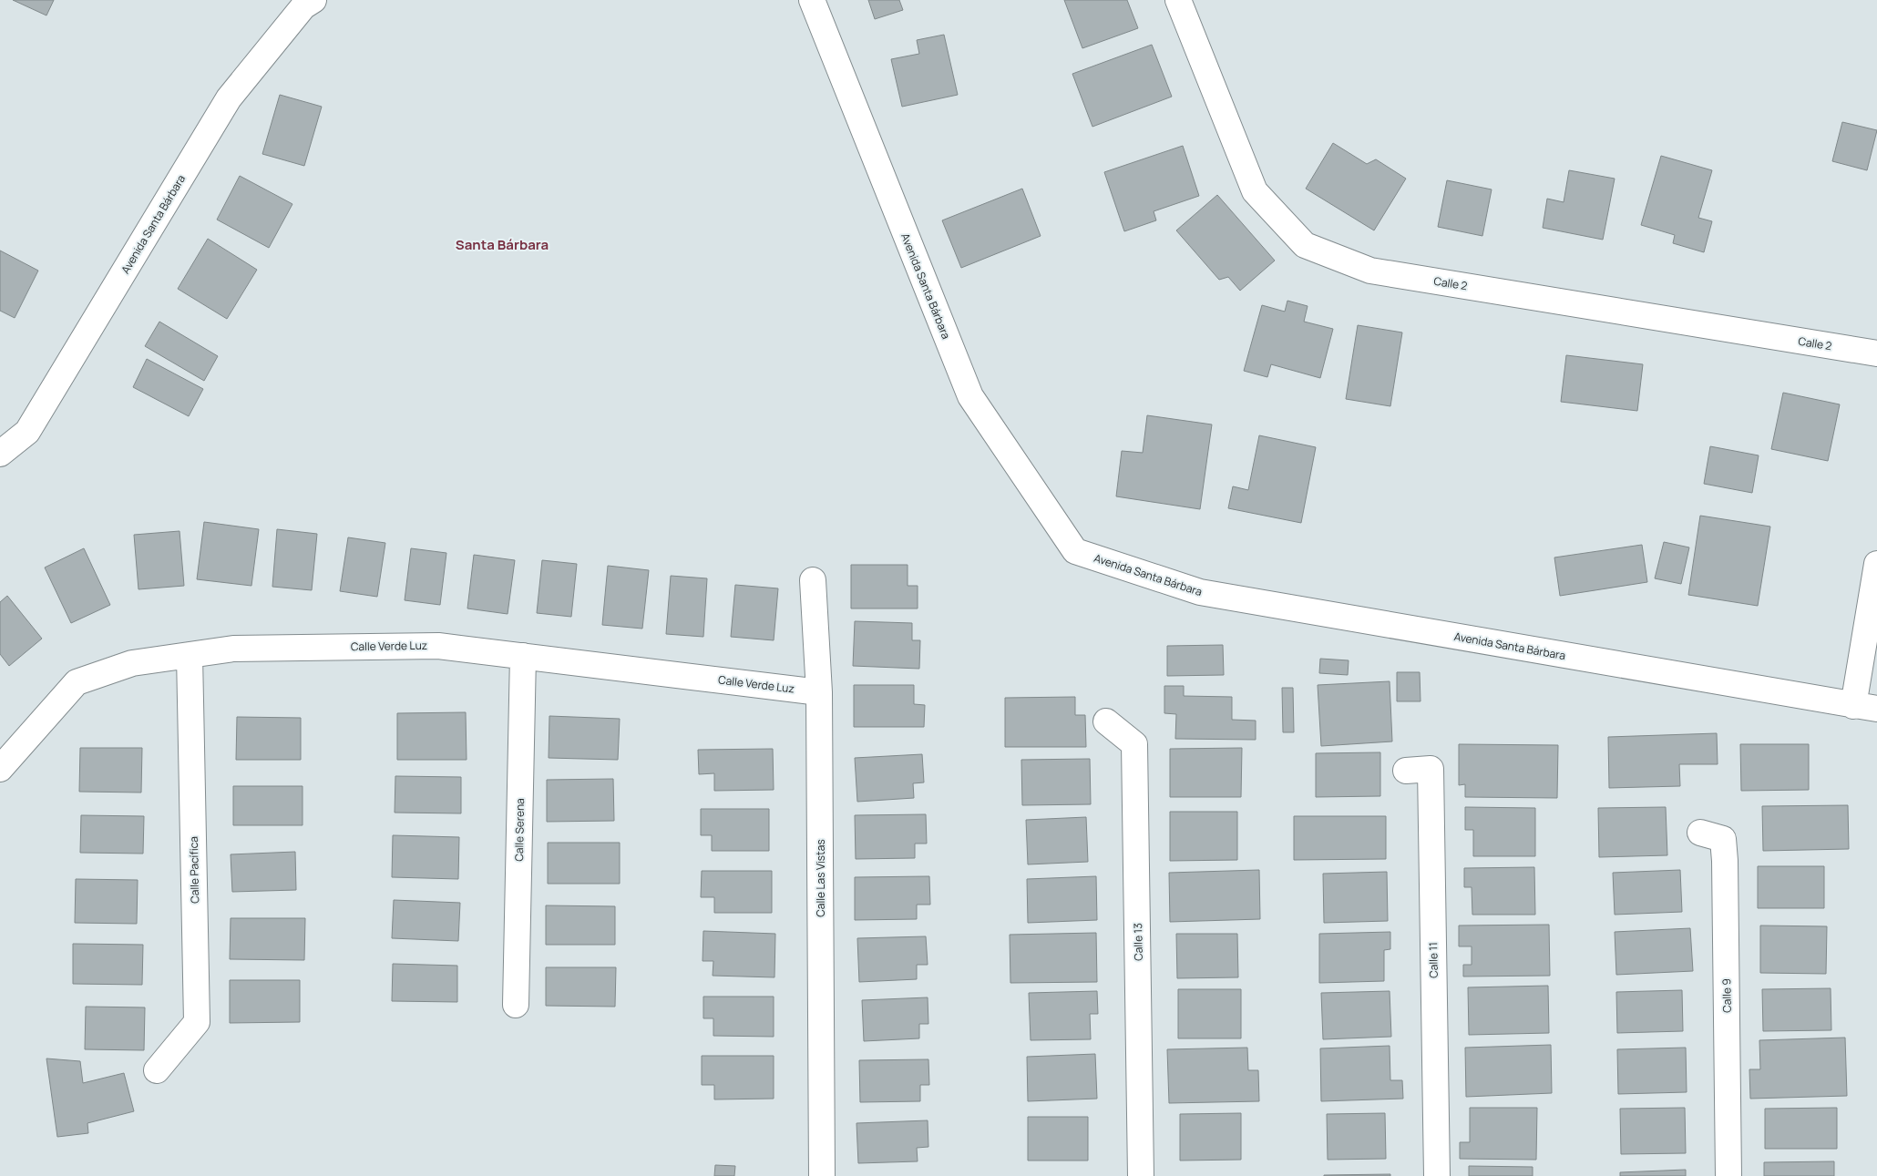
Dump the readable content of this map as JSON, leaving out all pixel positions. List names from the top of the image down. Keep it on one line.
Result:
{"streets":{"street":["Avenida Santa Bárbara","Calle 2","Calle Verde Luz","Calle Serena","Calle Pacífica","Calle Las Vistas","Calle 13","Calle 11","Calle 9"]},"crossings":[["Calle Verde Luz","Calle Serena"],["Calle Verde Luz","Calle Pacífica"],["Calle Verde Luz","Calle Las Vistas"]],"districts":["Santa Bárbara"]}
